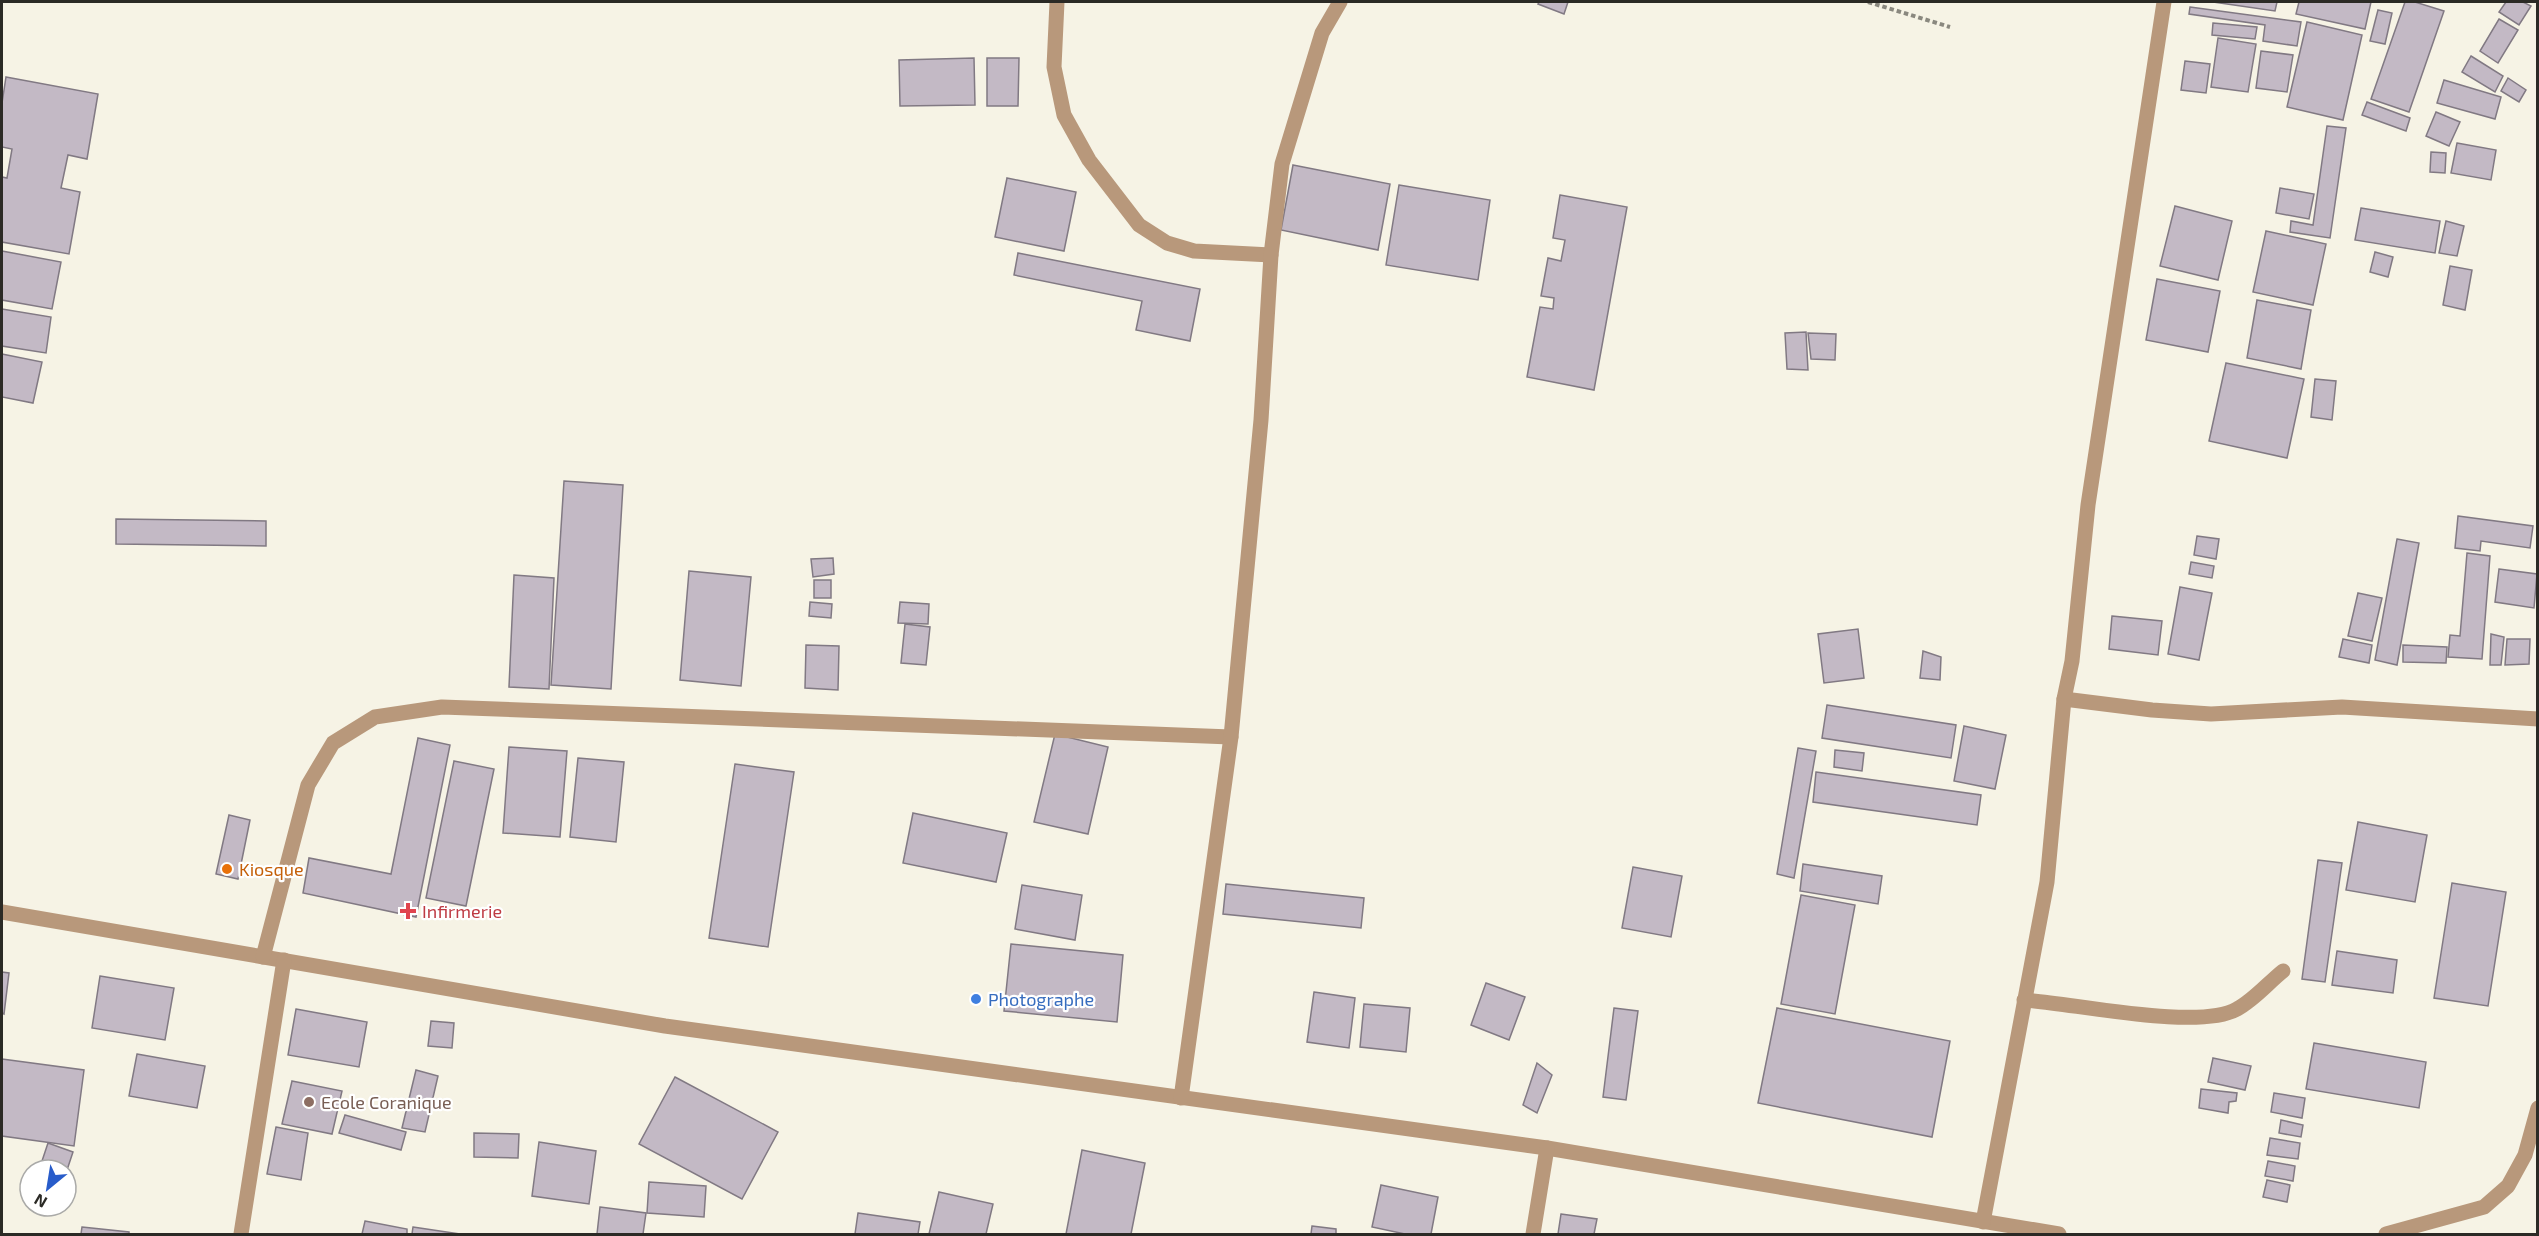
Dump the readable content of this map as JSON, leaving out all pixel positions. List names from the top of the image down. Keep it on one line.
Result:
{"places":{"other":["Kiosque","Photographe","Ecole Coranique"],"health":["Infirmerie"]},"north":"bottom left"}
